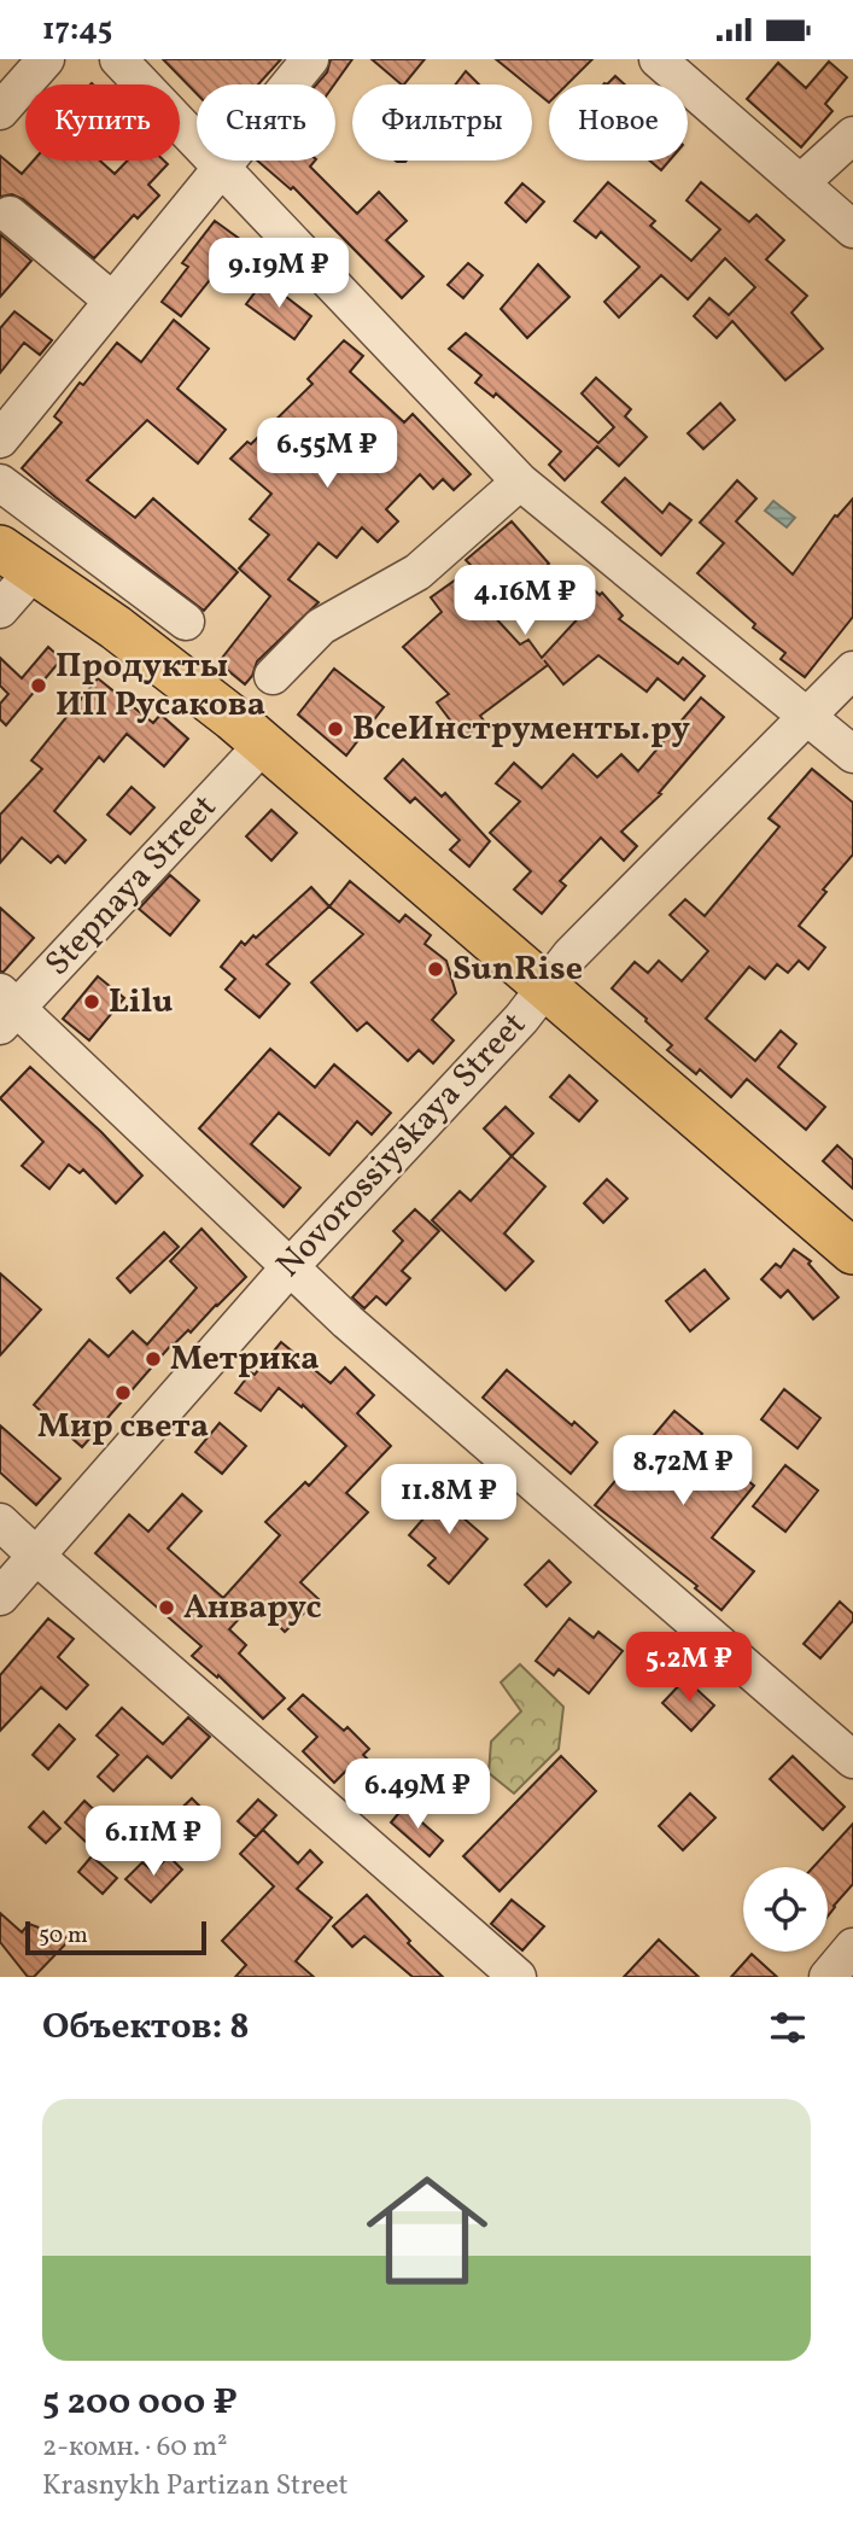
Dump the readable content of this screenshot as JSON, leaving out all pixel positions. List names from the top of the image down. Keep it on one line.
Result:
{"streets":{"street":["Stepnaya Street","Novorossiyskaya Street"]},"places":["Продукты ИП Русакова","ВсеИнструменты.ру","SunRise","Lilu","Метрика","Мир света","Анварус"],"scale_bar":"50 m","page":{"status":"17:45","chip":["Купить","Снять","Фильтры","Новое"],"price":["9.19M ₽","6.55M ₽","4.16M ₽","8.72M ₽","11.8M ₽","5.2M ₽","6.49M ₽","6.11M ₽"],"scale":"50 m","heading":"Объектов: 8","list":[{"name":"5 200 000 ₽","note":"2-комн. · 60 m² · Krasnykh Partizan Street"}]}}
